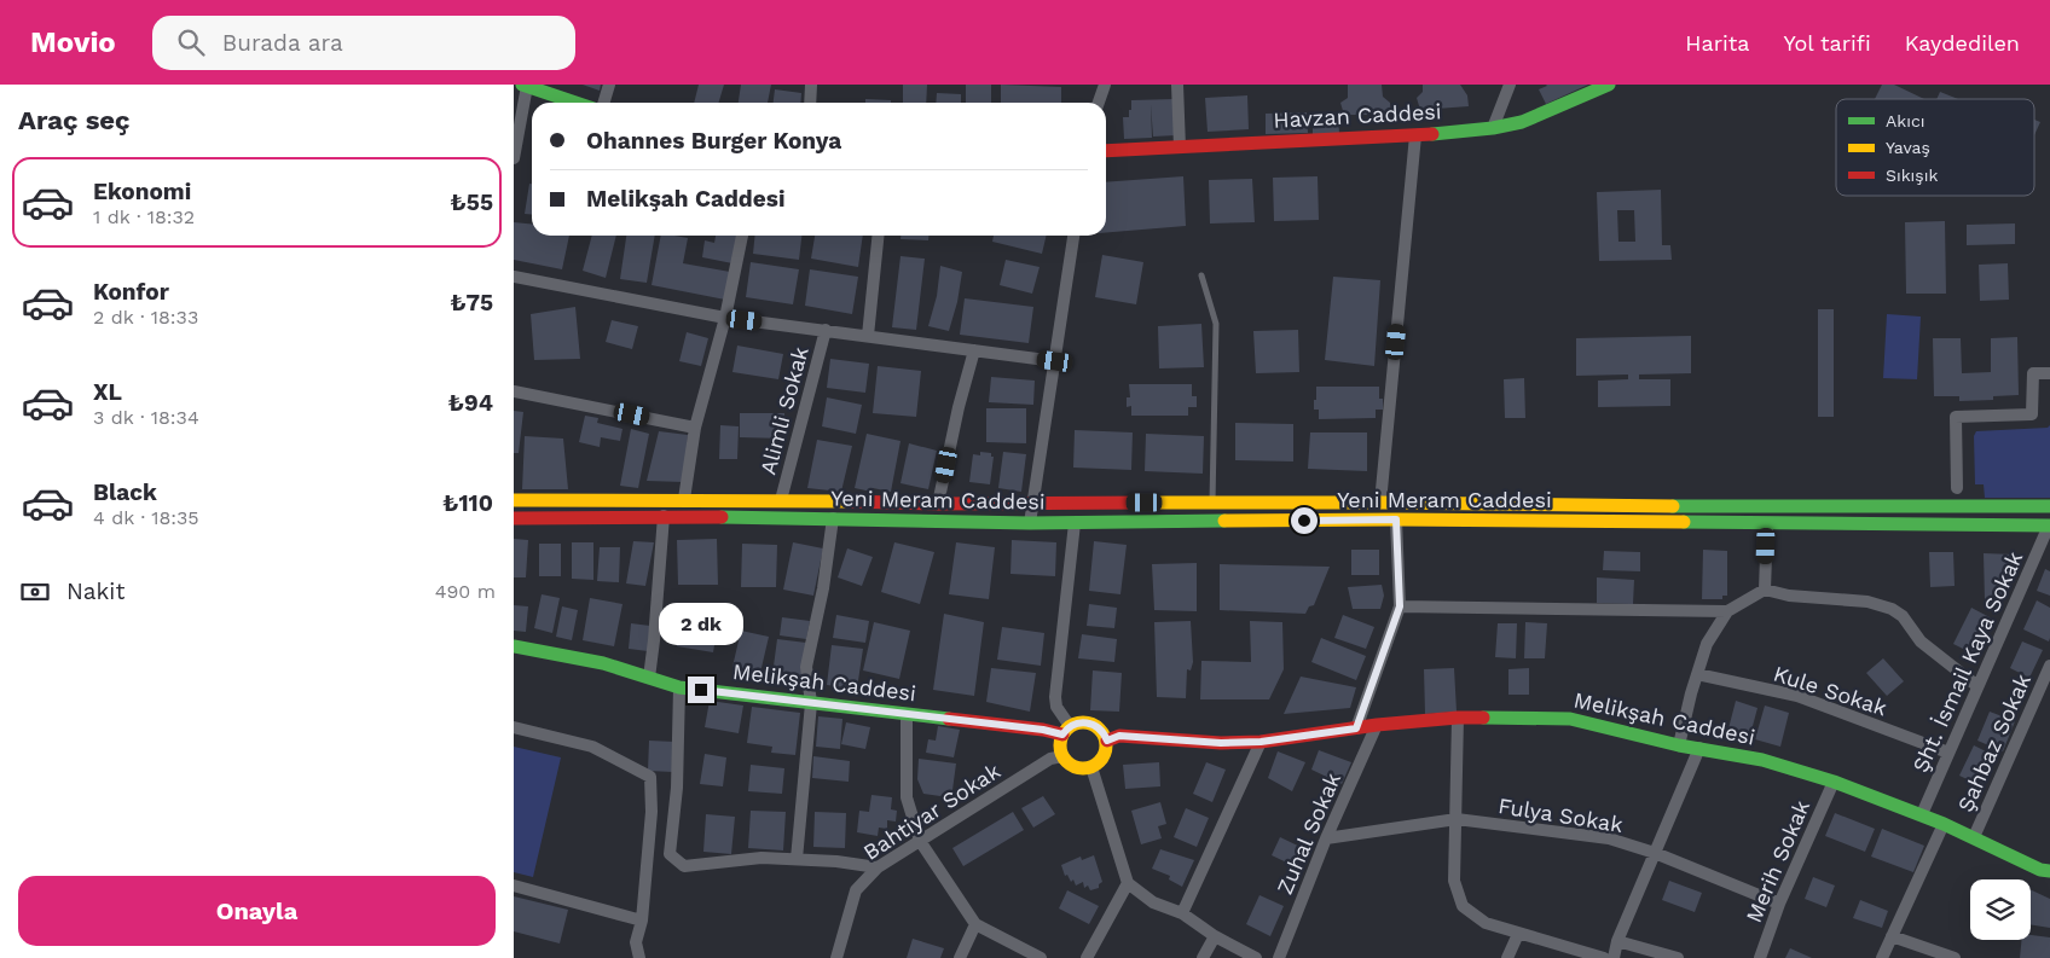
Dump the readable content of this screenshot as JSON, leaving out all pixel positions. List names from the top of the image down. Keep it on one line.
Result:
{"streets":{"main road":["Havzan Caddesi","Yeni Meram Caddesi","Melikşah Caddesi"],"street":["Alimli Sokak","Şht. İsmail Kaya Sokak","Kule Sokak","Şahbaz Sokak","Bahtiyar Sokak","Fulya Sokak","Zuhal Sokak","Merih Sokak"]},"crossings":[["Alimli Sokak","Yeni Meram Caddesi"],["Yeni Meram Caddesi","Şht. İsmail Kaya Sokak"],["Şht. İsmail Kaya Sokak","Melikşah Caddesi"],["Şht. İsmail Kaya Sokak","Kule Sokak"],["Melikşah Caddesi","Şahbaz Sokak"],["Melikşah Caddesi","Bahtiyar Sokak"],["Melikşah Caddesi","Zuhal Sokak"],["Melikşah Caddesi","Merih Sokak"],["Fulya Sokak","Zuhal Sokak"],["Fulya Sokak","Merih Sokak"]],"legend":["Akıcı","Yavaş","Sıkışık"],"page":{"header":"Movio","search":"Burada ara","nav":["Harita","Yol tarifi","Kaydedilen"],"heading":"Araç seç","banner":["Ohannes Burger Konya","Melikşah Caddesi"],"list":[{"name":"Ekonomi","note":"1 dk · 18:32","value":"₺55"},{"name":"Konfor","note":"2 dk · 18:33","value":"₺75"},{"name":"XL","note":"3 dk · 18:34","value":"₺94"},{"name":"Black","note":"4 dk · 18:35","value":"₺110"}],"pay":["Nakit","490 m"],"bubble":"2 dk","buttons":"Onayla"}}
